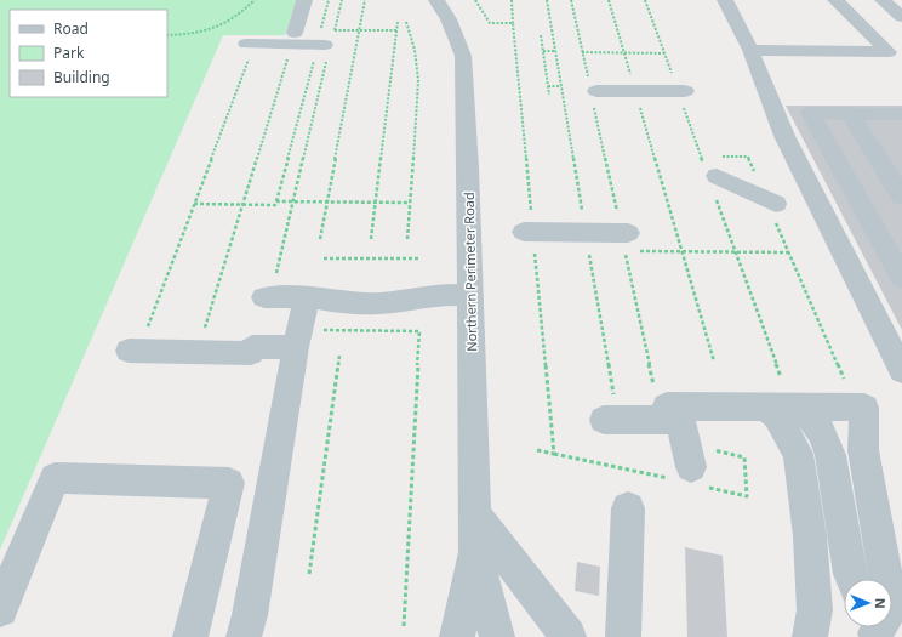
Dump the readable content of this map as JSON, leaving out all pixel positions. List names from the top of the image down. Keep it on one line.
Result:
{"streets":{"street":["Northern Perimeter Road"]},"legend":["Road","Park","Building"],"north":"right"}
